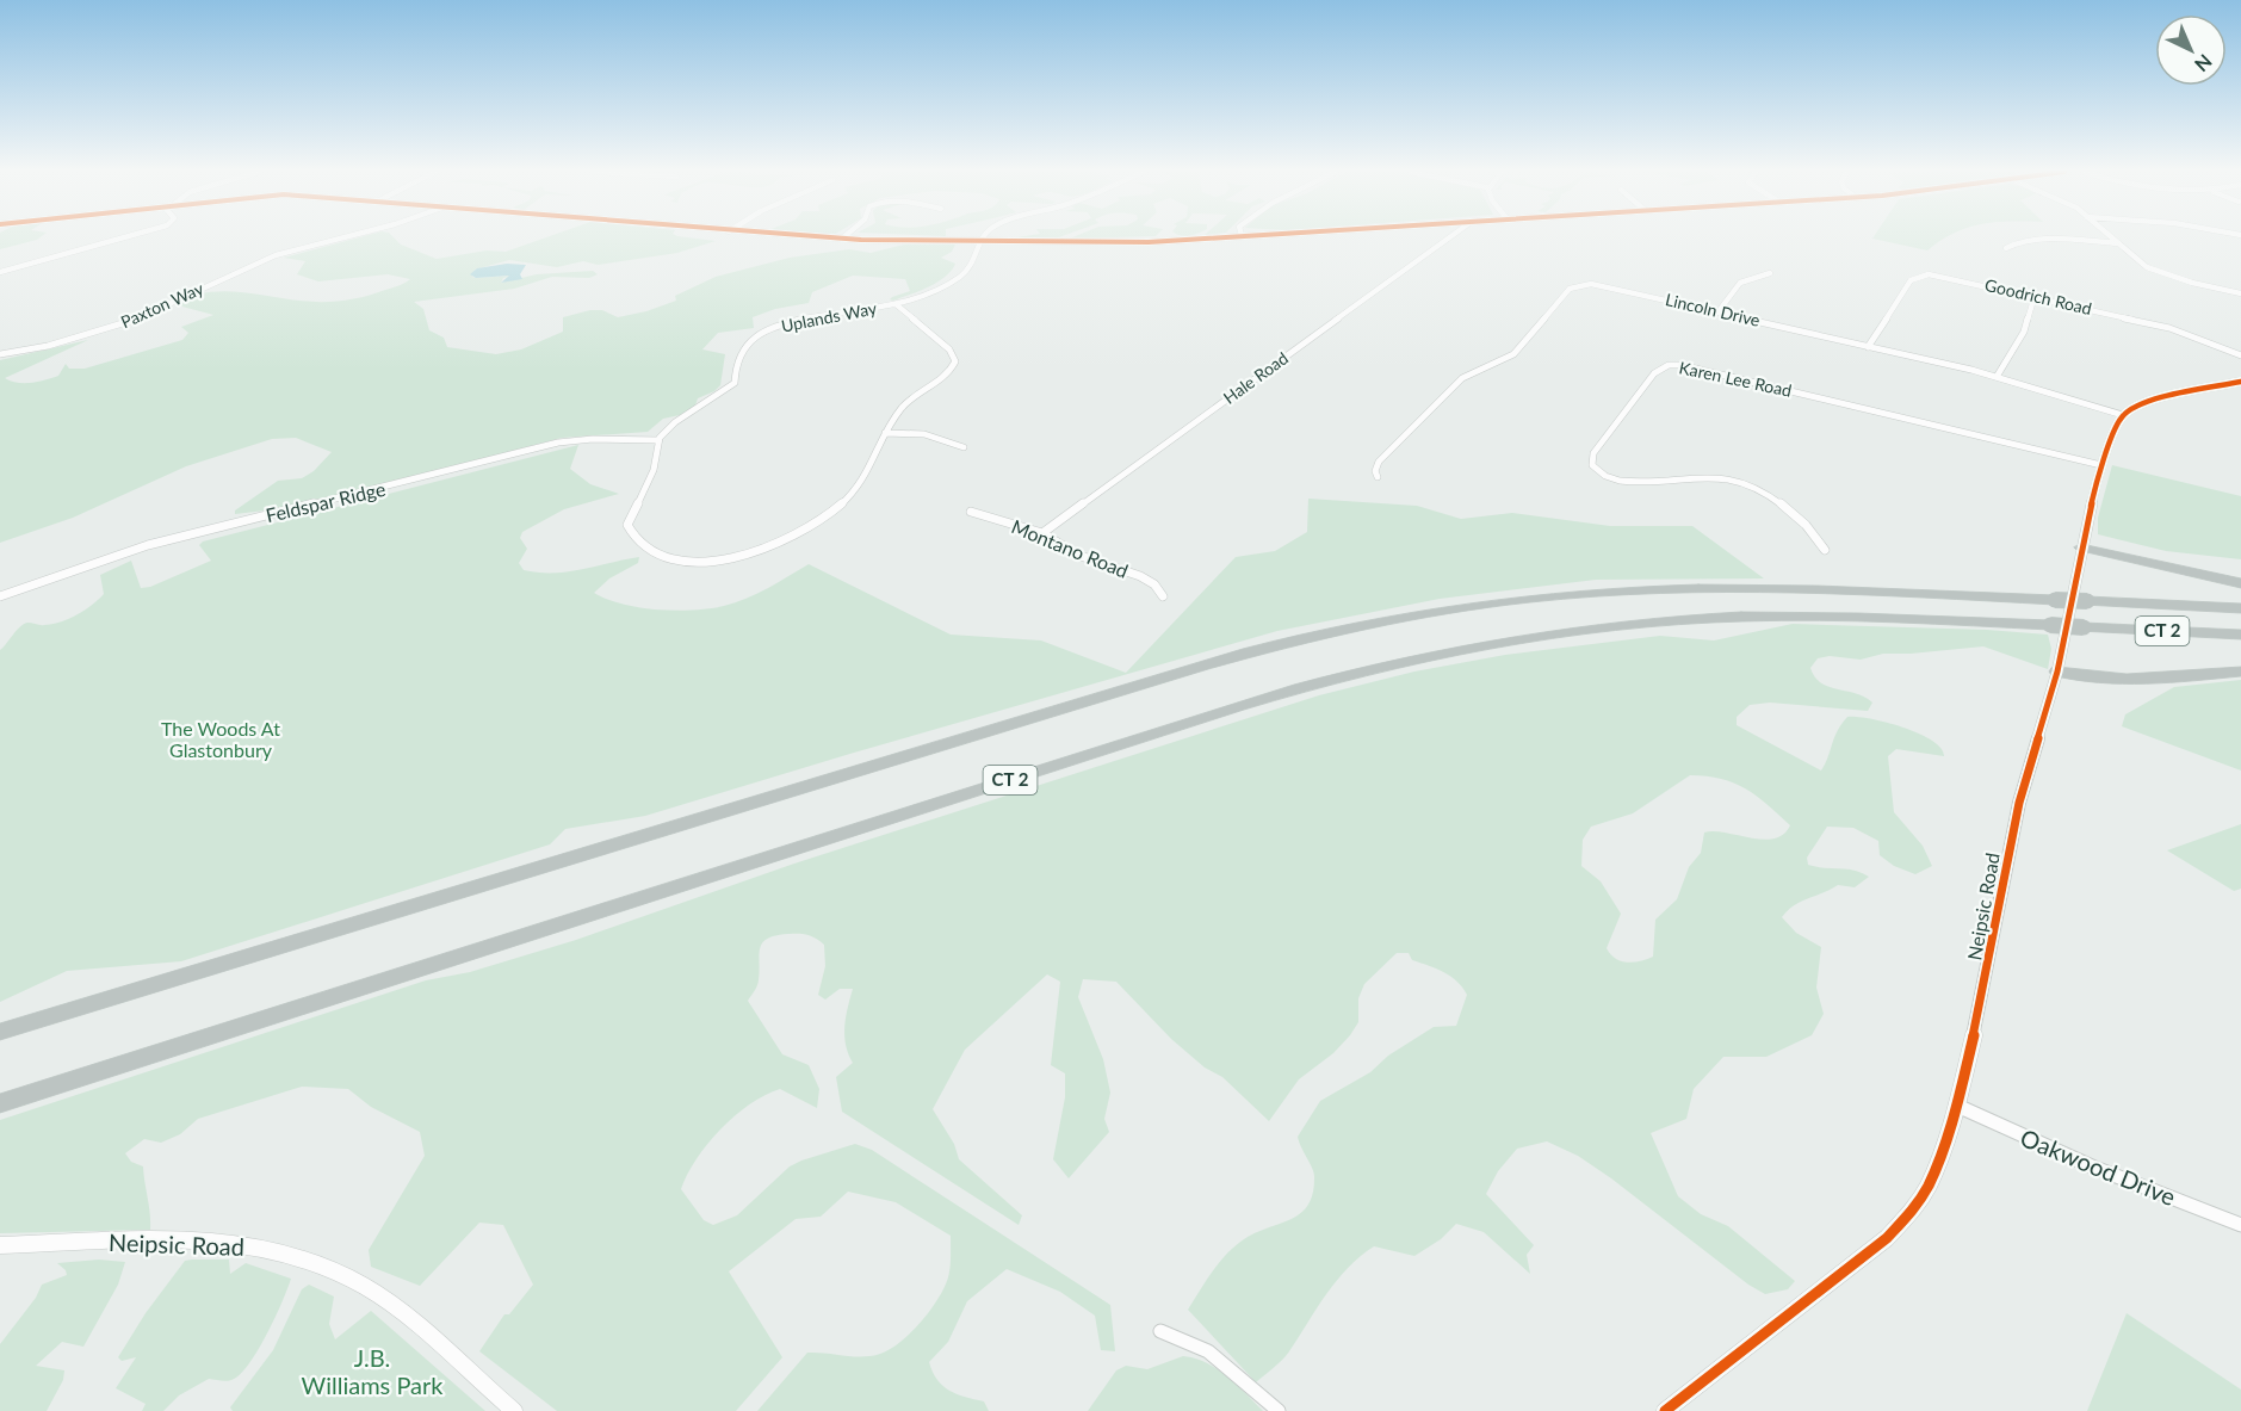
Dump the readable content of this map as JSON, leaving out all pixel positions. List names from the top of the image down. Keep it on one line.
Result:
{"streets":{"highway":["CT 2"],"street":["Goodrich Road","Paxton Way","Lincoln Drive","Uplands Way","Hale Road","Karen Lee Road","Feldspar Ridge","Montano Road","Neipsic Road","Oakwood Drive"]},"crossings":[["Goodrich Road","Lincoln Drive"],["Lincoln Drive","Neipsic Road"],["Uplands Way","Feldspar Ridge"],["Hale Road","Montano Road"],["Karen Lee Road","Neipsic Road"],["Neipsic Road","Oakwood Drive"]],"parks":["The Woods At Glastonbury","J.B. Williams Park"],"north":"bottom right"}
